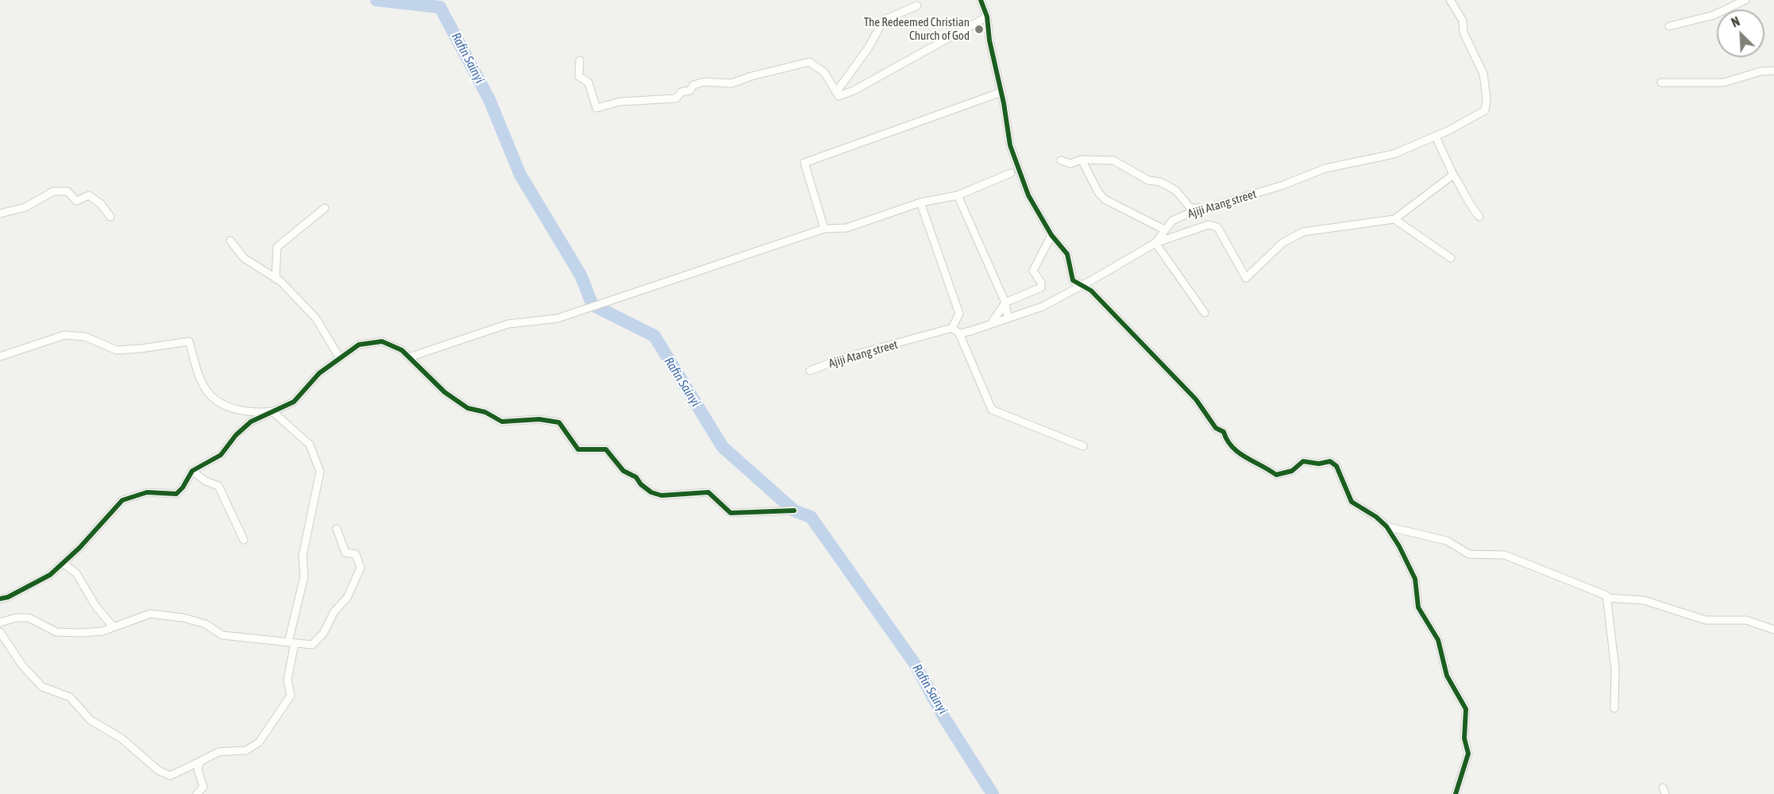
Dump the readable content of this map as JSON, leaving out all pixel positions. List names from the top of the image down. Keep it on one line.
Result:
{"streets":{"street":["Ajiji Atang street"]},"water":["Rafin Sainyi"],"places":["The Redeemed Christian Church of God"],"north":"top left"}
